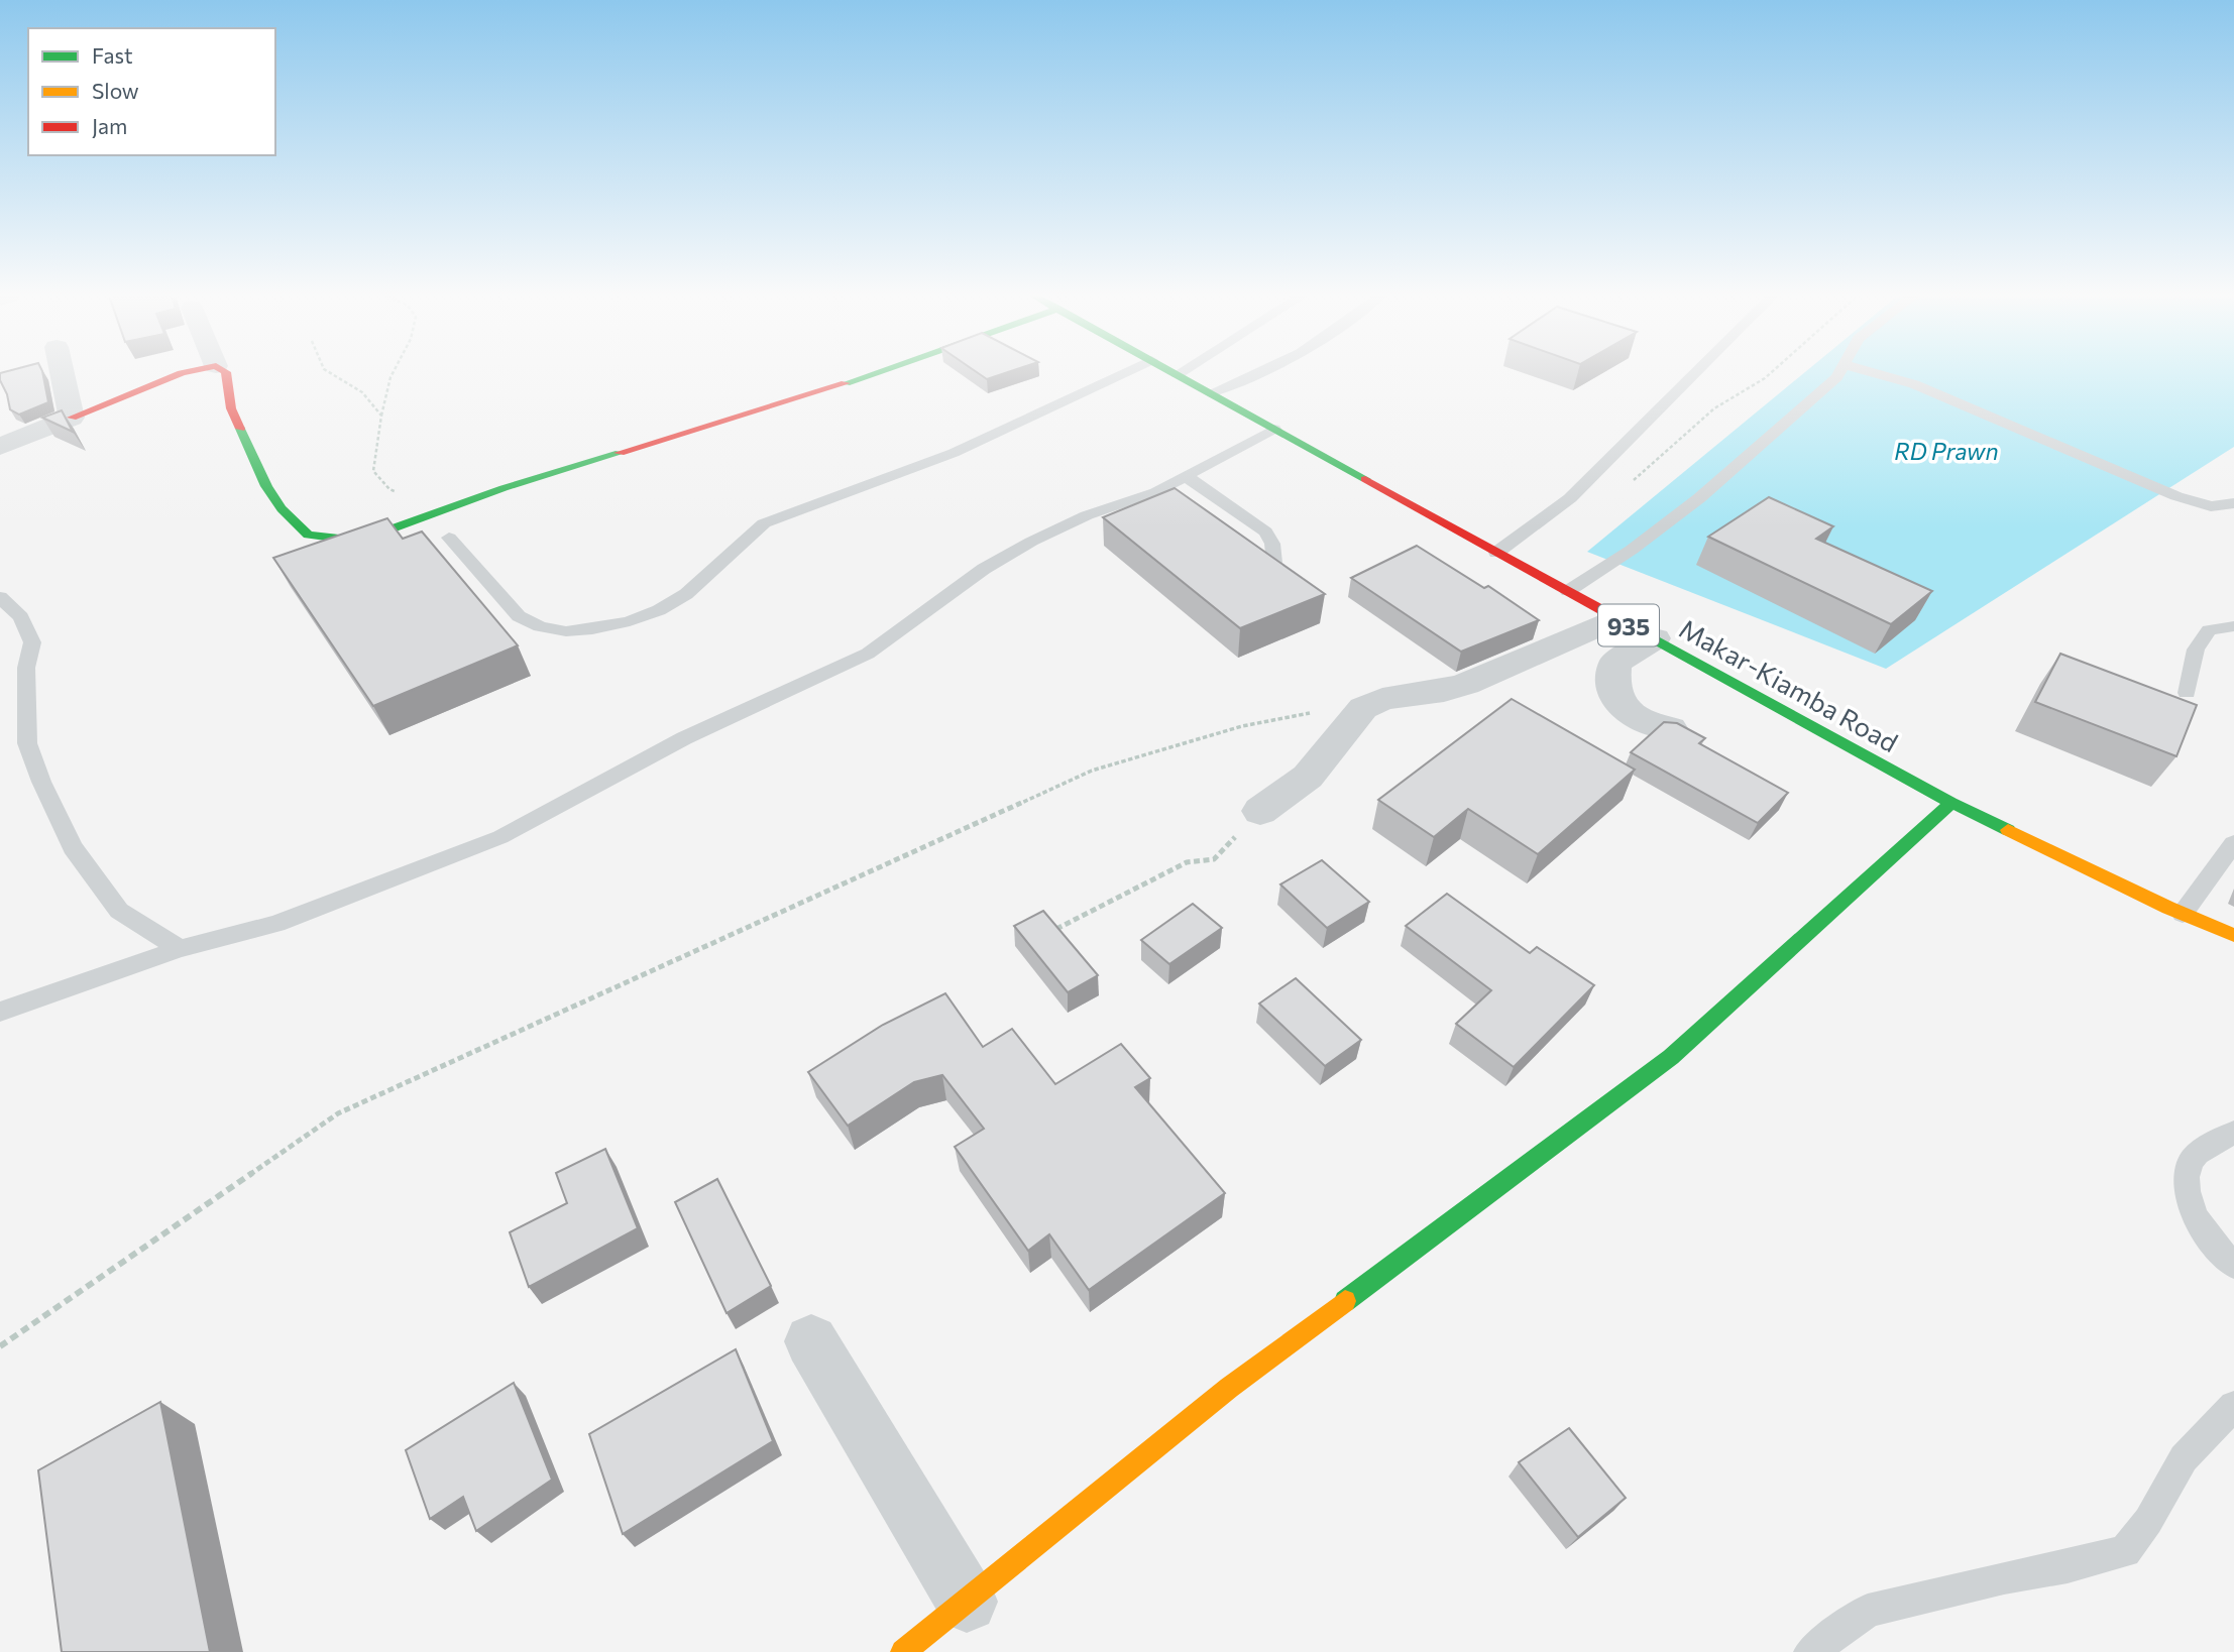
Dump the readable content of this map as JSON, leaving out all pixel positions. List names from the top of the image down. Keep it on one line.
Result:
{"streets":{"street":["935","Makar-Kiamba Road"]},"water":["RD Prawn"],"legend":["Fast","Slow","Jam"]}
